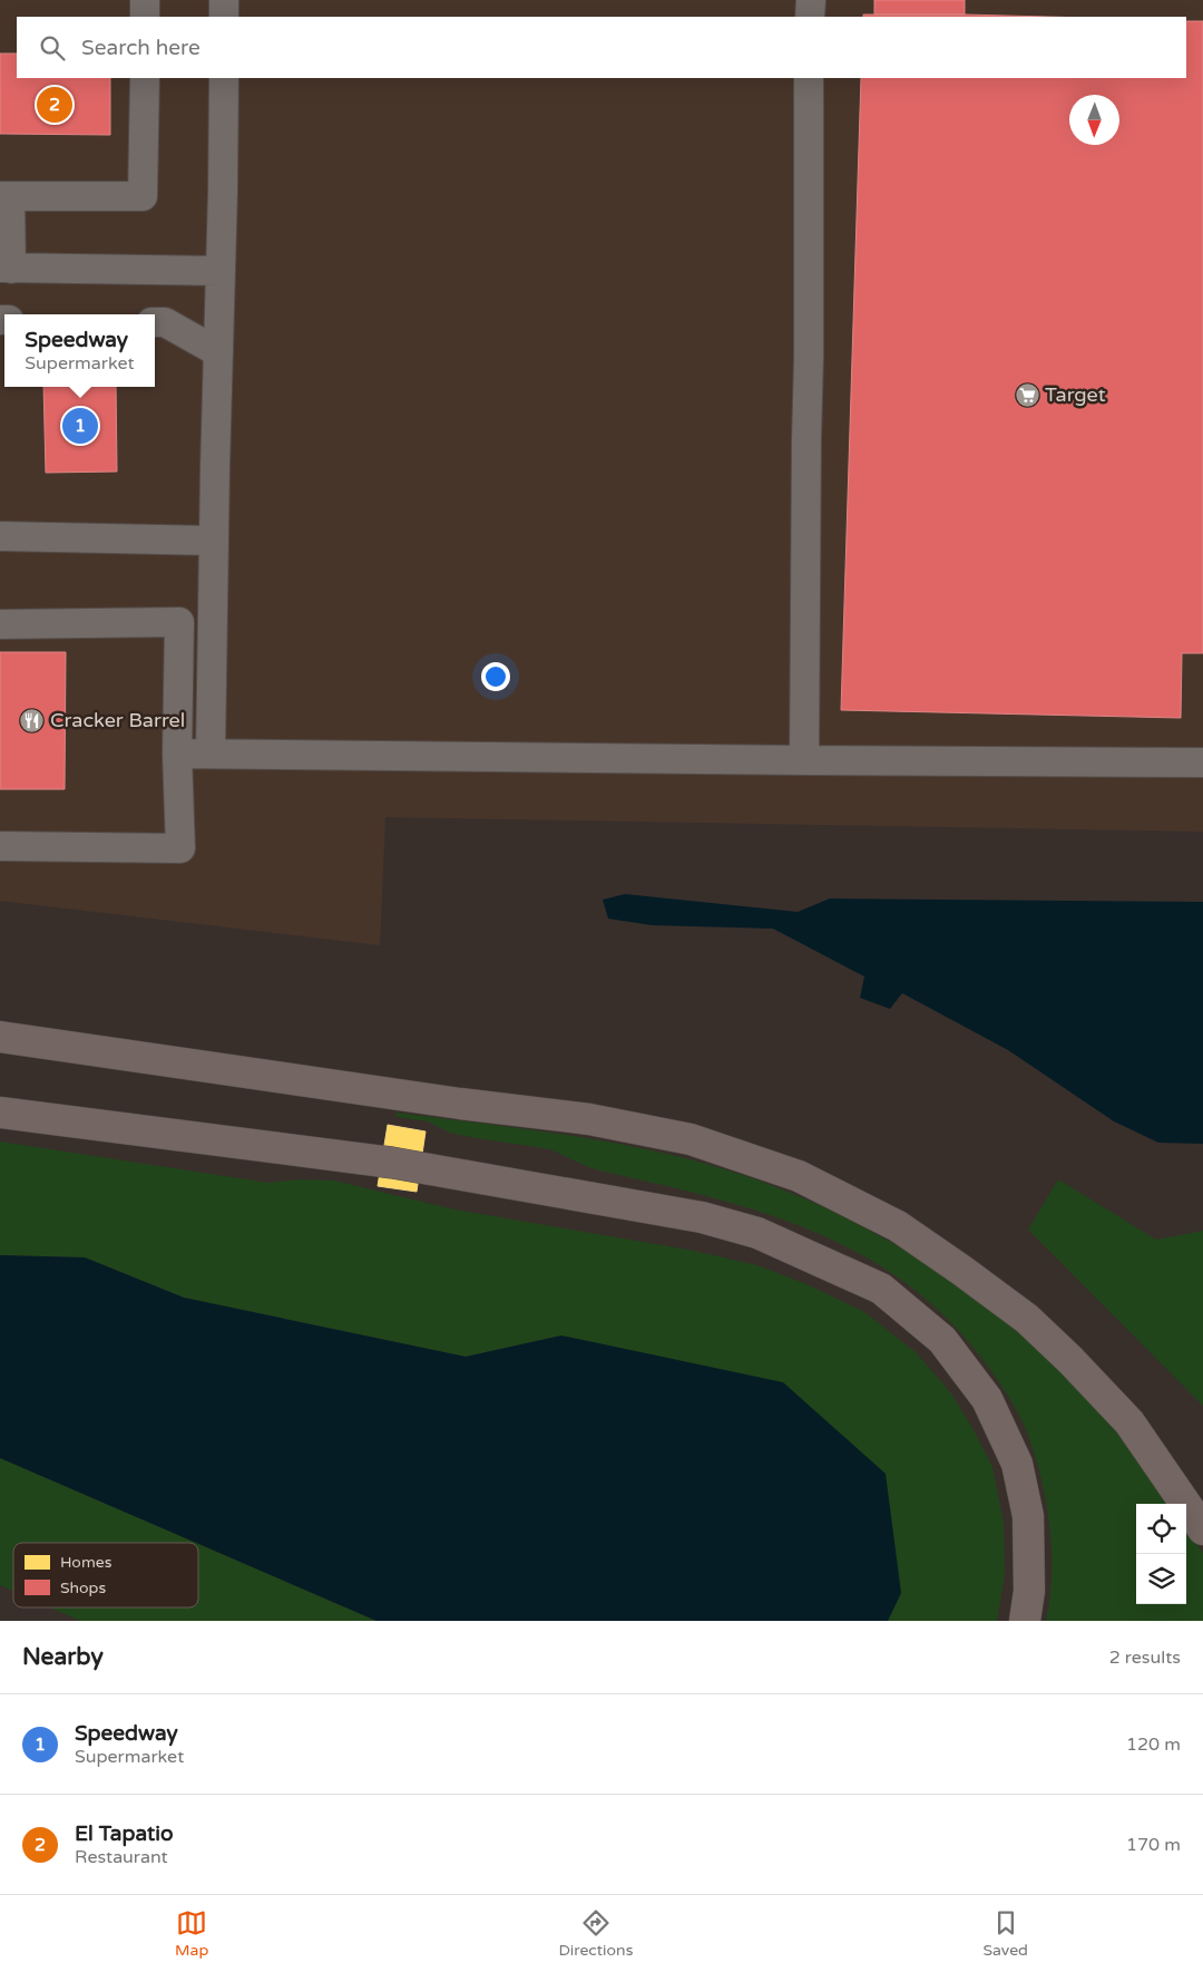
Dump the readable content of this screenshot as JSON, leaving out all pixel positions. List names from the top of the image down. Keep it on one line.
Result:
{"places":{"supermarket":["Target"],"restaurant":["Cracker Barrel"]},"legend":["Homes","Shops"],"north":"bottom","page":{"search":"Search here","pins":["2","1"],"popup":["Speedway","Supermarket"],"heading":["Nearby","2 results"],"list":[{"mark":"1","name":"Speedway","note":"Supermarket","value":"120 m"},{"mark":"2","name":"El Tapatio","note":"Restaurant","value":"170 m"}],"nav":["Map","Directions","Saved"]}}
